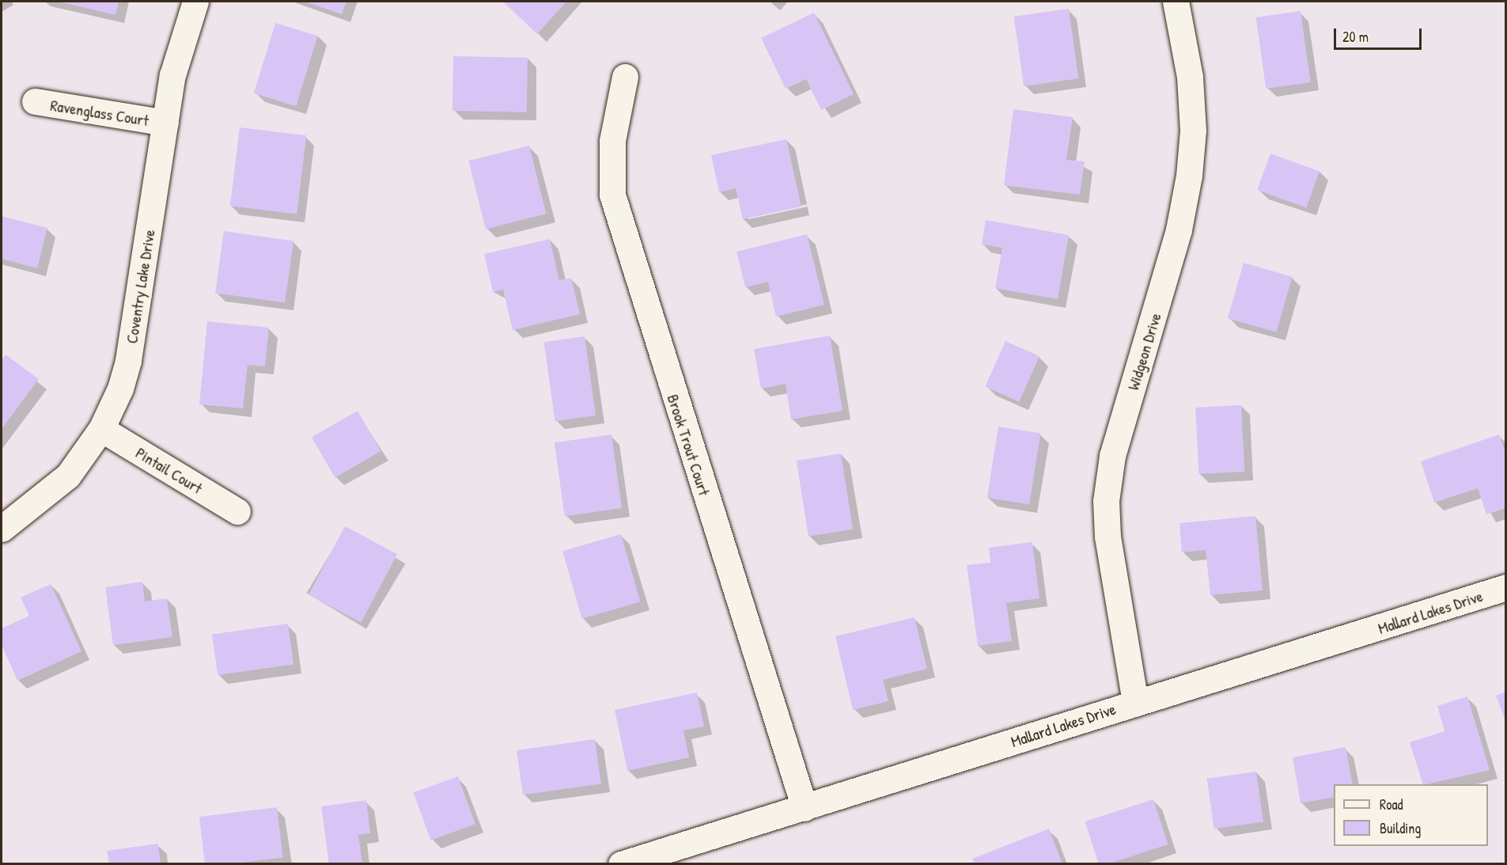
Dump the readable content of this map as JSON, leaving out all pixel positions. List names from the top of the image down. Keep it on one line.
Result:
{"streets":{"street":["Ravenglass Court","Coventry Lake Drive","Widgeon Drive","Brook Trout Court","Pintail Court","Mallard Lakes Drive"]},"crossings":[["Ravenglass Court","Coventry Lake Drive"],["Coventry Lake Drive","Pintail Court"],["Widgeon Drive","Mallard Lakes Drive"],["Brook Trout Court","Mallard Lakes Drive"]],"legend":["Road","Building"],"scale_bar":"20 m"}
